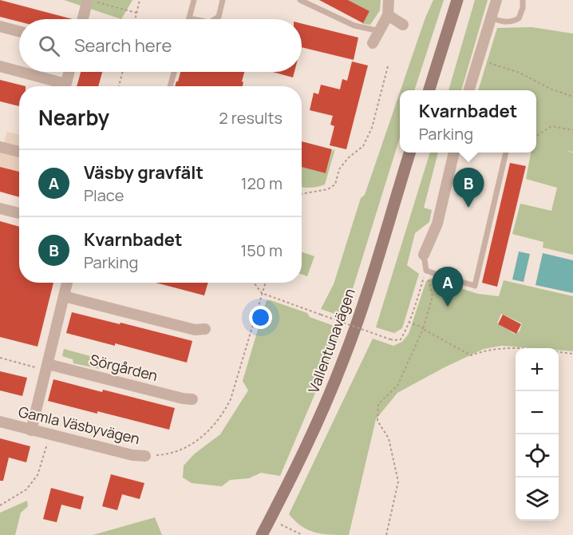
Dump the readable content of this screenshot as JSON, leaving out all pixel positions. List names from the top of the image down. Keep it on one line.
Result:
{"streets":{"main road":["Vallentunavägen"],"street":["Sörgården","Gamla Väsbyvägen"]},"page":{"search":"Search here","heading":["Nearby","2 results"],"popup":["Kvarnbadet","Parking"],"list":[{"mark":"A","name":"Väsby gravfält","note":"Place","value":"120 m"},{"mark":"B","name":"Kvarnbadet","note":"Parking","value":"150 m"}],"pins":["B","A"],"map_buttons":["+","−"]}}
